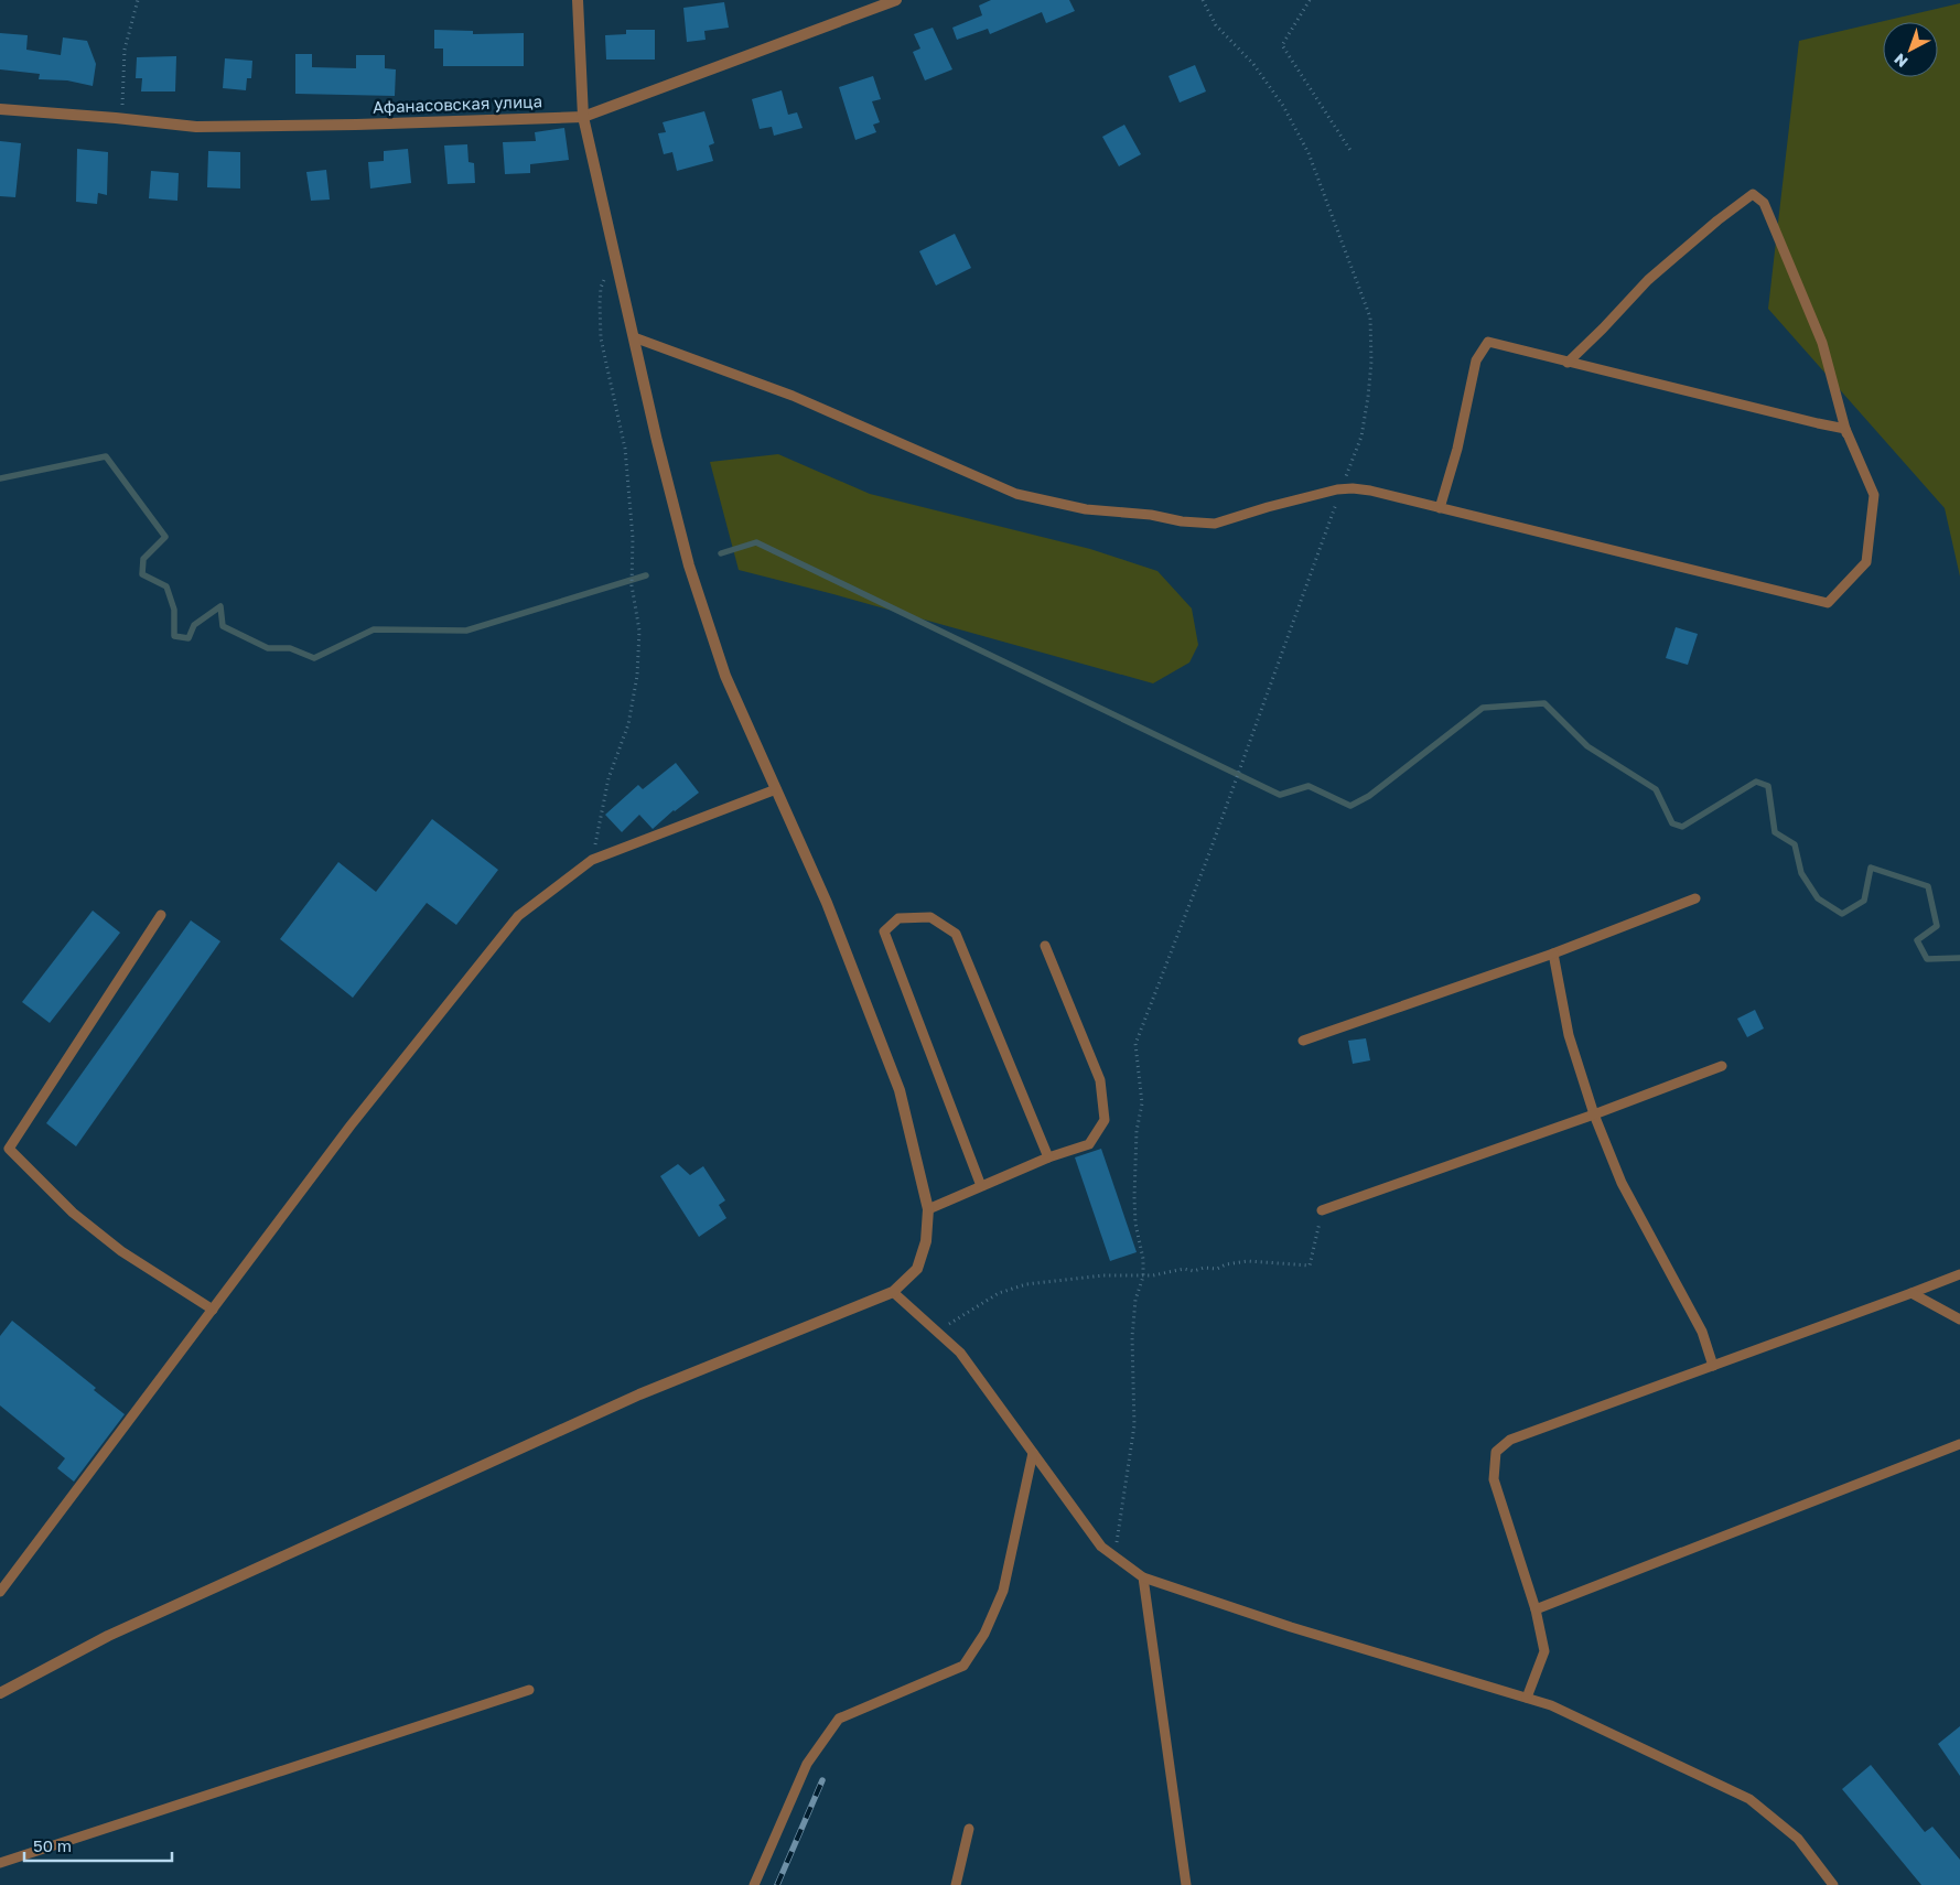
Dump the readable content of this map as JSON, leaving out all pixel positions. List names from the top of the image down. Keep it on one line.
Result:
{"streets":{"street":["Афанасовская улица"]},"scale_bar":"50 m","north":"bottom left"}
